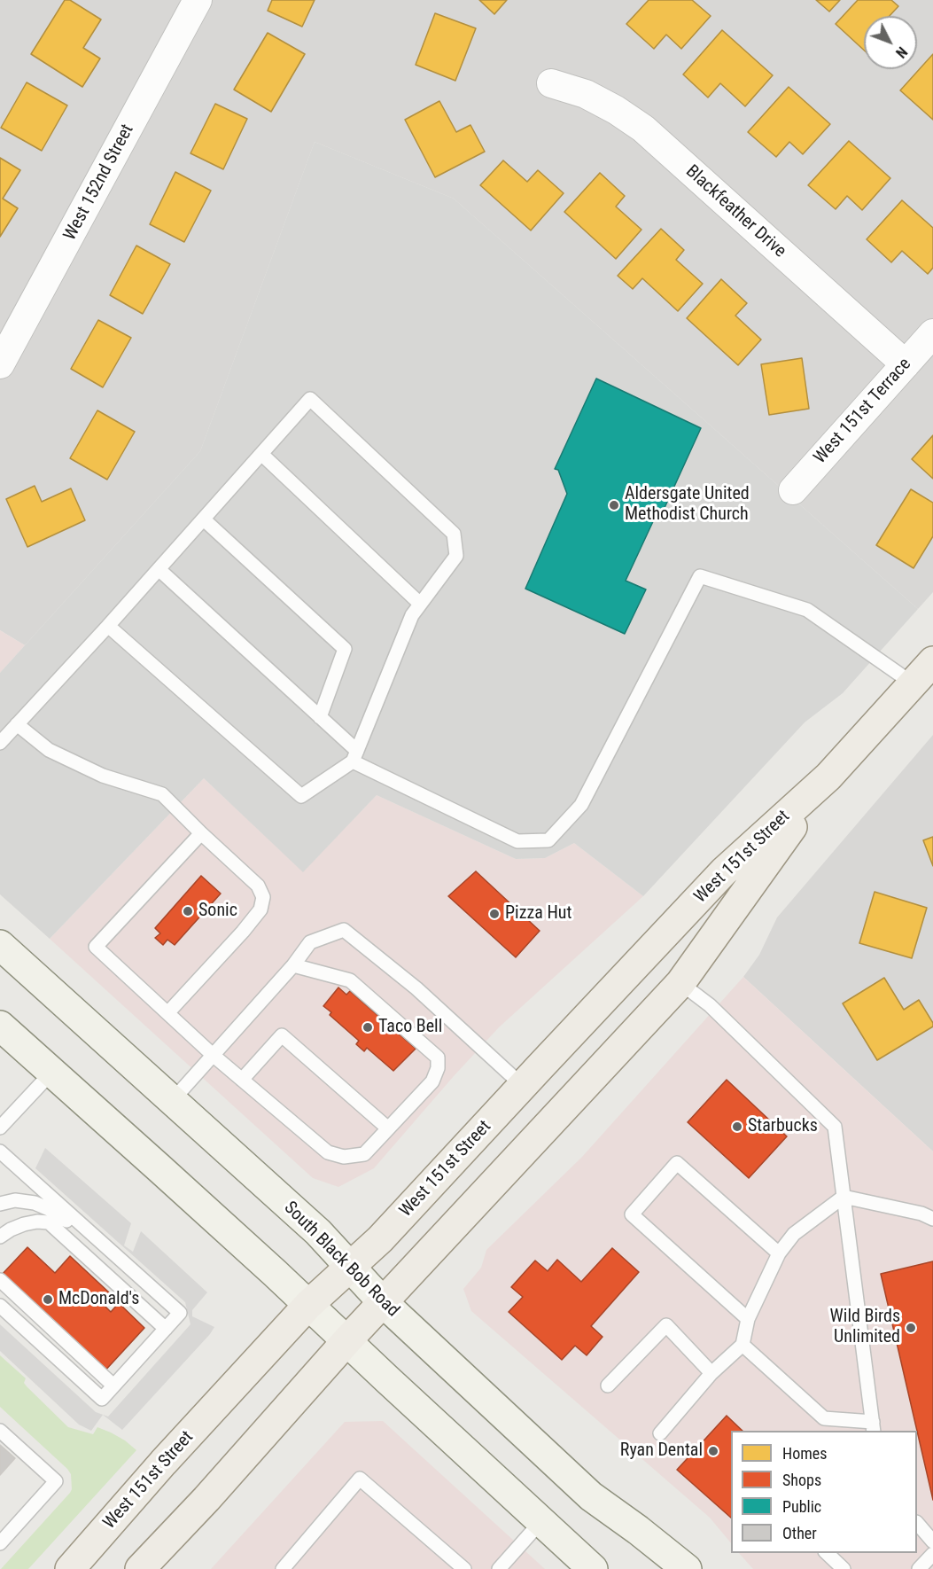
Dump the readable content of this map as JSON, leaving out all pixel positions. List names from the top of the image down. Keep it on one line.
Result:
{"streets":{"main road":["West 151st Street","South Black Bob Road"],"street":["West 152nd Street","Blackfeather Drive","West 151st Terrace"]},"crossings":[["Blackfeather Drive","West 151st Terrace"],["West 151st Street","South Black Bob Road"]],"places":["Aldersgate United Methodist Church","Sonic","Pizza Hut","Taco Bell","Starbucks","McDonald's","Wild Birds Unlimited","Ryan Dental"],"legend":["Homes","Shops","Public","Other"],"north":"bottom right"}
